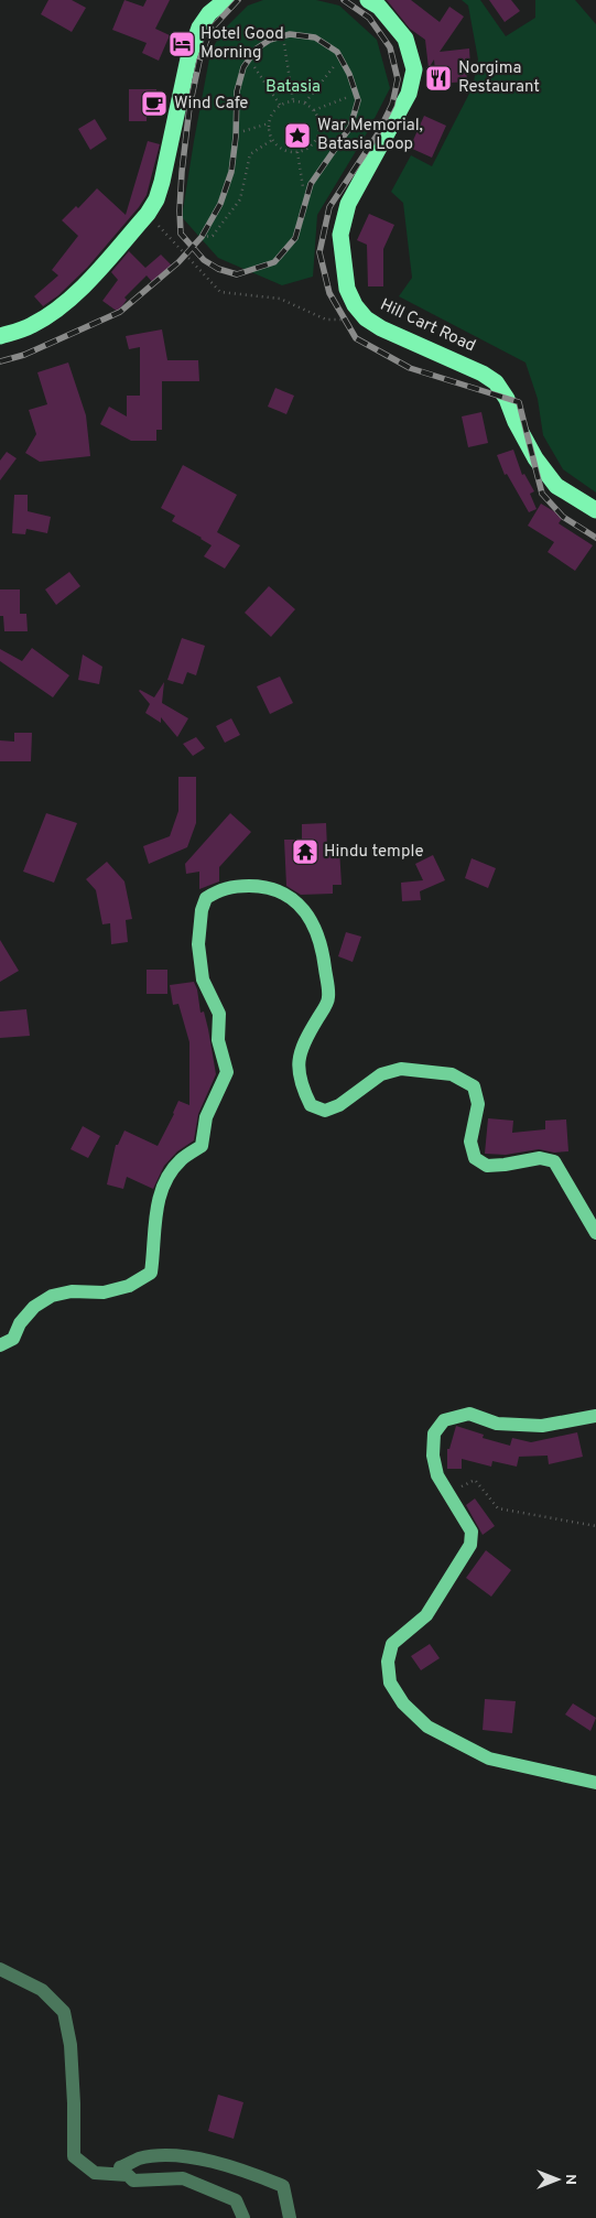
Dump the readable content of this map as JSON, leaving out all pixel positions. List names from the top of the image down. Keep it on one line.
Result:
{"streets":{"highway":["Hill Cart Road"]},"parks":["Batasia"],"places":{"hotel":["Hotel Good Morning"],"restaurant":["Norgima Restaurant"],"cafe":["Wind Cafe"],"place":["War Memorial, Batasia Loop"],"temple":["Hindu temple"]},"north":"right"}
